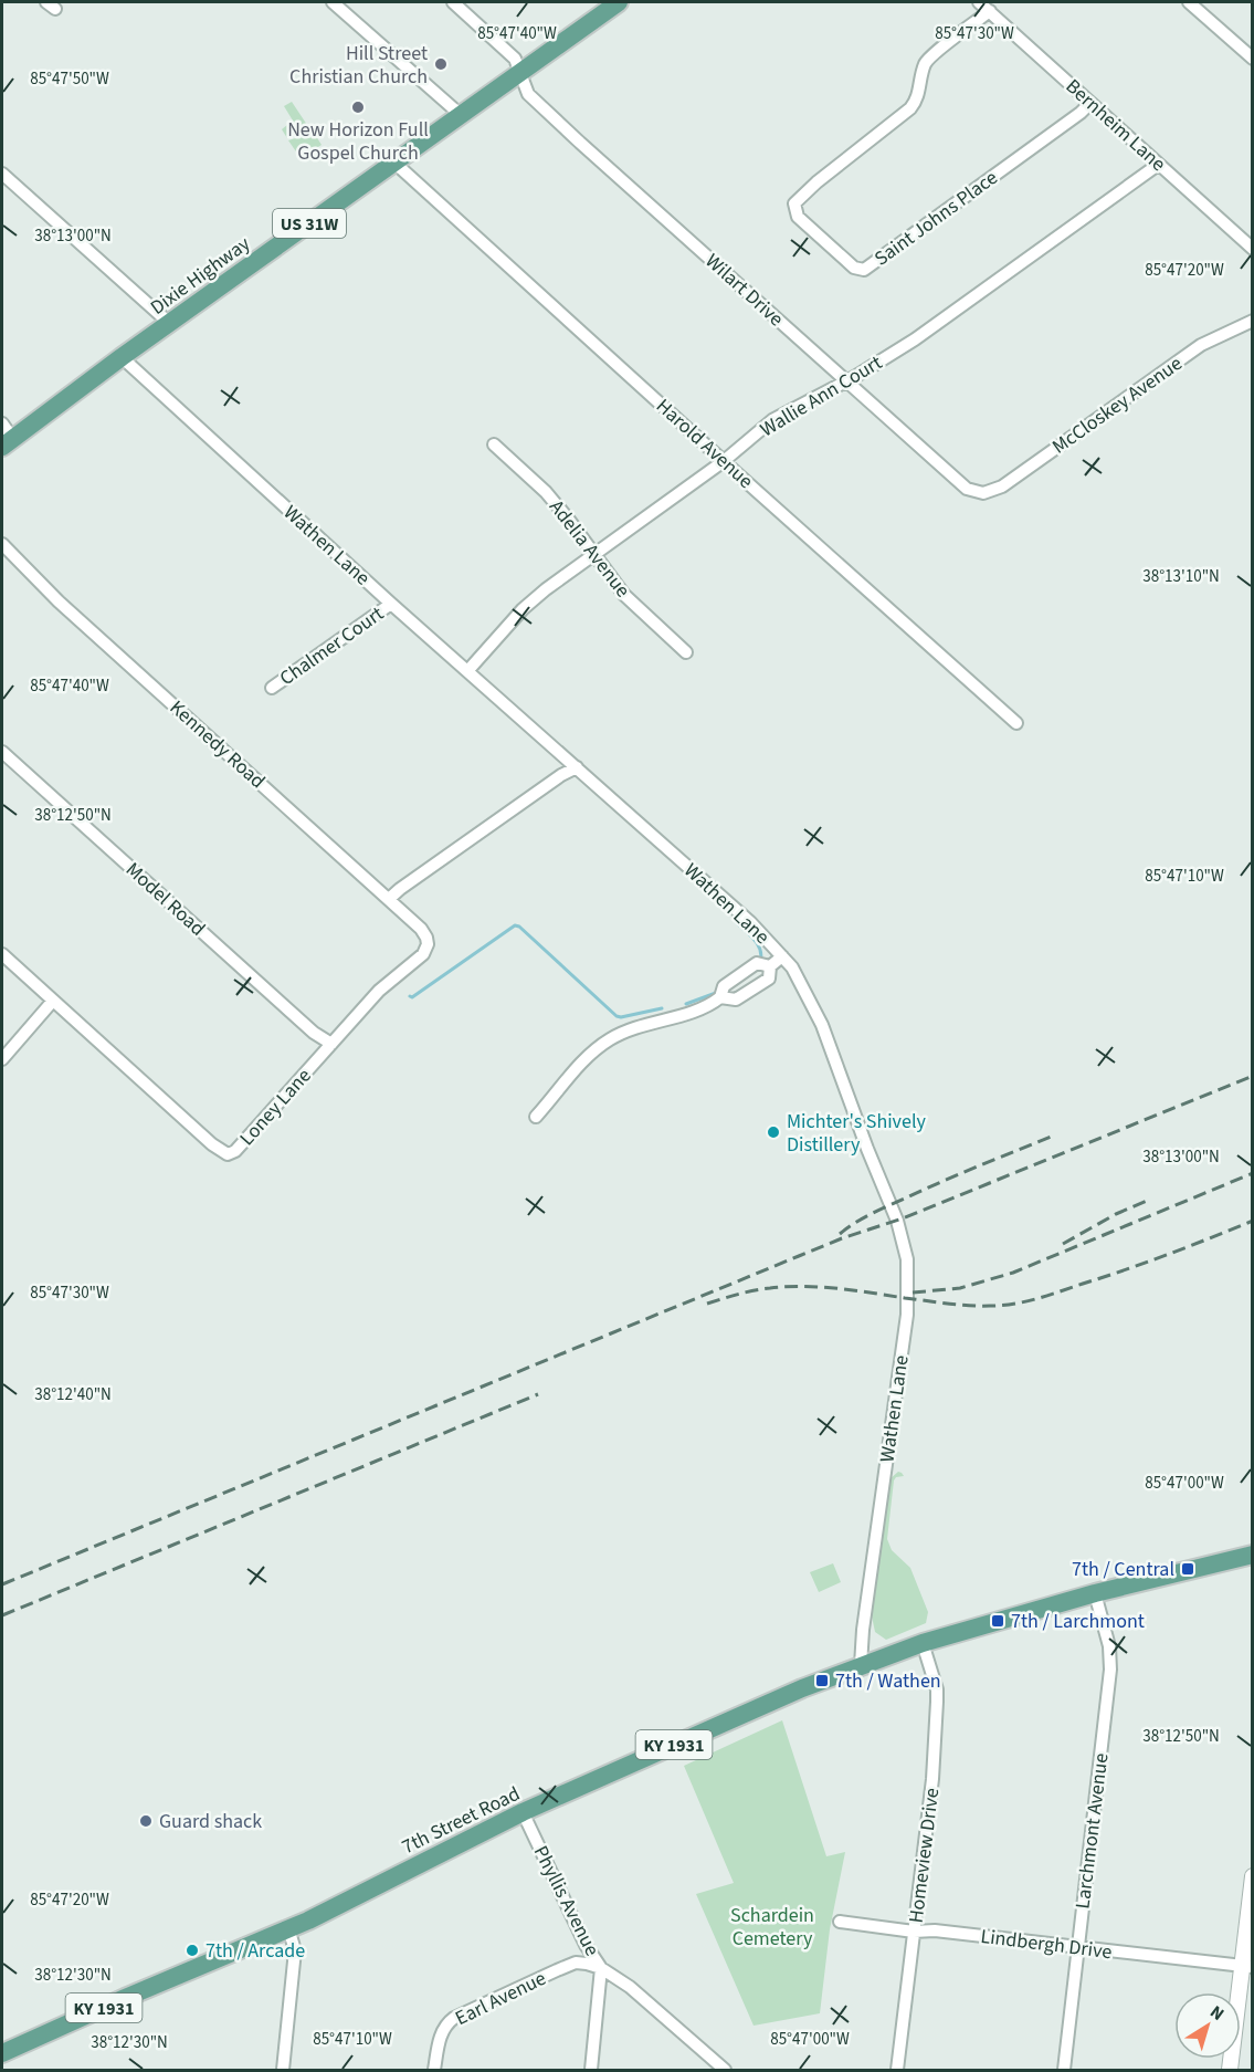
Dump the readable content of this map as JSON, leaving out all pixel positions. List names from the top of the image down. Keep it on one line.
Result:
{"streets":{"main road":["US 31W","Dixie Highway","KY 1931","7th Street Road"],"street":["Bernheim Lane","Saint Johns Place","Wilart Drive","Wallie Ann Court","McCloskey Avenue","Harold Avenue","Wathen Lane","Adelia Avenue","Chalmer Court","Kennedy Road","Model Road","Loney Lane","Larchmont Avenue","Homeview Drive","Phyllis Avenue","Lindbergh Drive","Earl Avenue"]},"crossings":[["Bernheim Lane","Saint Johns Place"],["Bernheim Lane","Wallie Ann Court"],["Dixie Highway","Wilart Drive"],["Dixie Highway","Harold Avenue"],["Dixie Highway","Wathen Lane"],["Wilart Drive","Wallie Ann Court"],["Wilart Drive","McCloskey Avenue"],["Wallie Ann Court","Harold Avenue"],["Wallie Ann Court","Wathen Lane"],["Wallie Ann Court","Adelia Avenue"],["Wathen Lane","Chalmer Court"],["Wathen Lane","7th Street Road"],["Kennedy Road","Loney Lane"],["Model Road","Loney Lane"],["7th Street Road","Larchmont Avenue"],["7th Street Road","Homeview Drive"],["7th Street Road","Phyllis Avenue"],["Larchmont Avenue","Lindbergh Drive"],["Homeview Drive","Lindbergh Drive"],["Phyllis Avenue","Earl Avenue"]],"parks":["Schardein Cemetery"],"places":{"other":["Hill Street Christian Church","New Horizon Full Gospel Church","Michter's Shively Distillery","Guard shack","7th / Arcade"],"transit":["7th / Central","7th / Larchmont","7th / Wathen"]},"north":"top right","coordinates":["85°47'40\"W","85°47'30\"W","85°47'50\"W","38°13'00\"N","85°47'20\"W","38°13'10\"N","38°12'50\"N","85°47'10\"W","38°12'40\"N","85°47'00\"W","38°12'30\"N"]}
